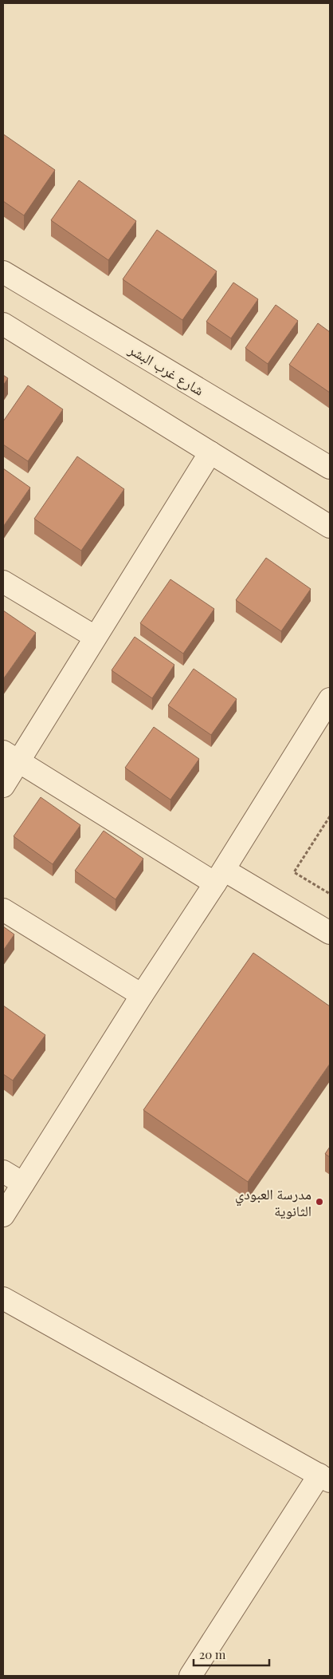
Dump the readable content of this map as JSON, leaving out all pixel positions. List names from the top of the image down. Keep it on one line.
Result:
{"streets":{"street":["شارع غرب البشر"]},"places":["مدرسة العبودي الثانوية"],"scale_bar":"20 m"}
